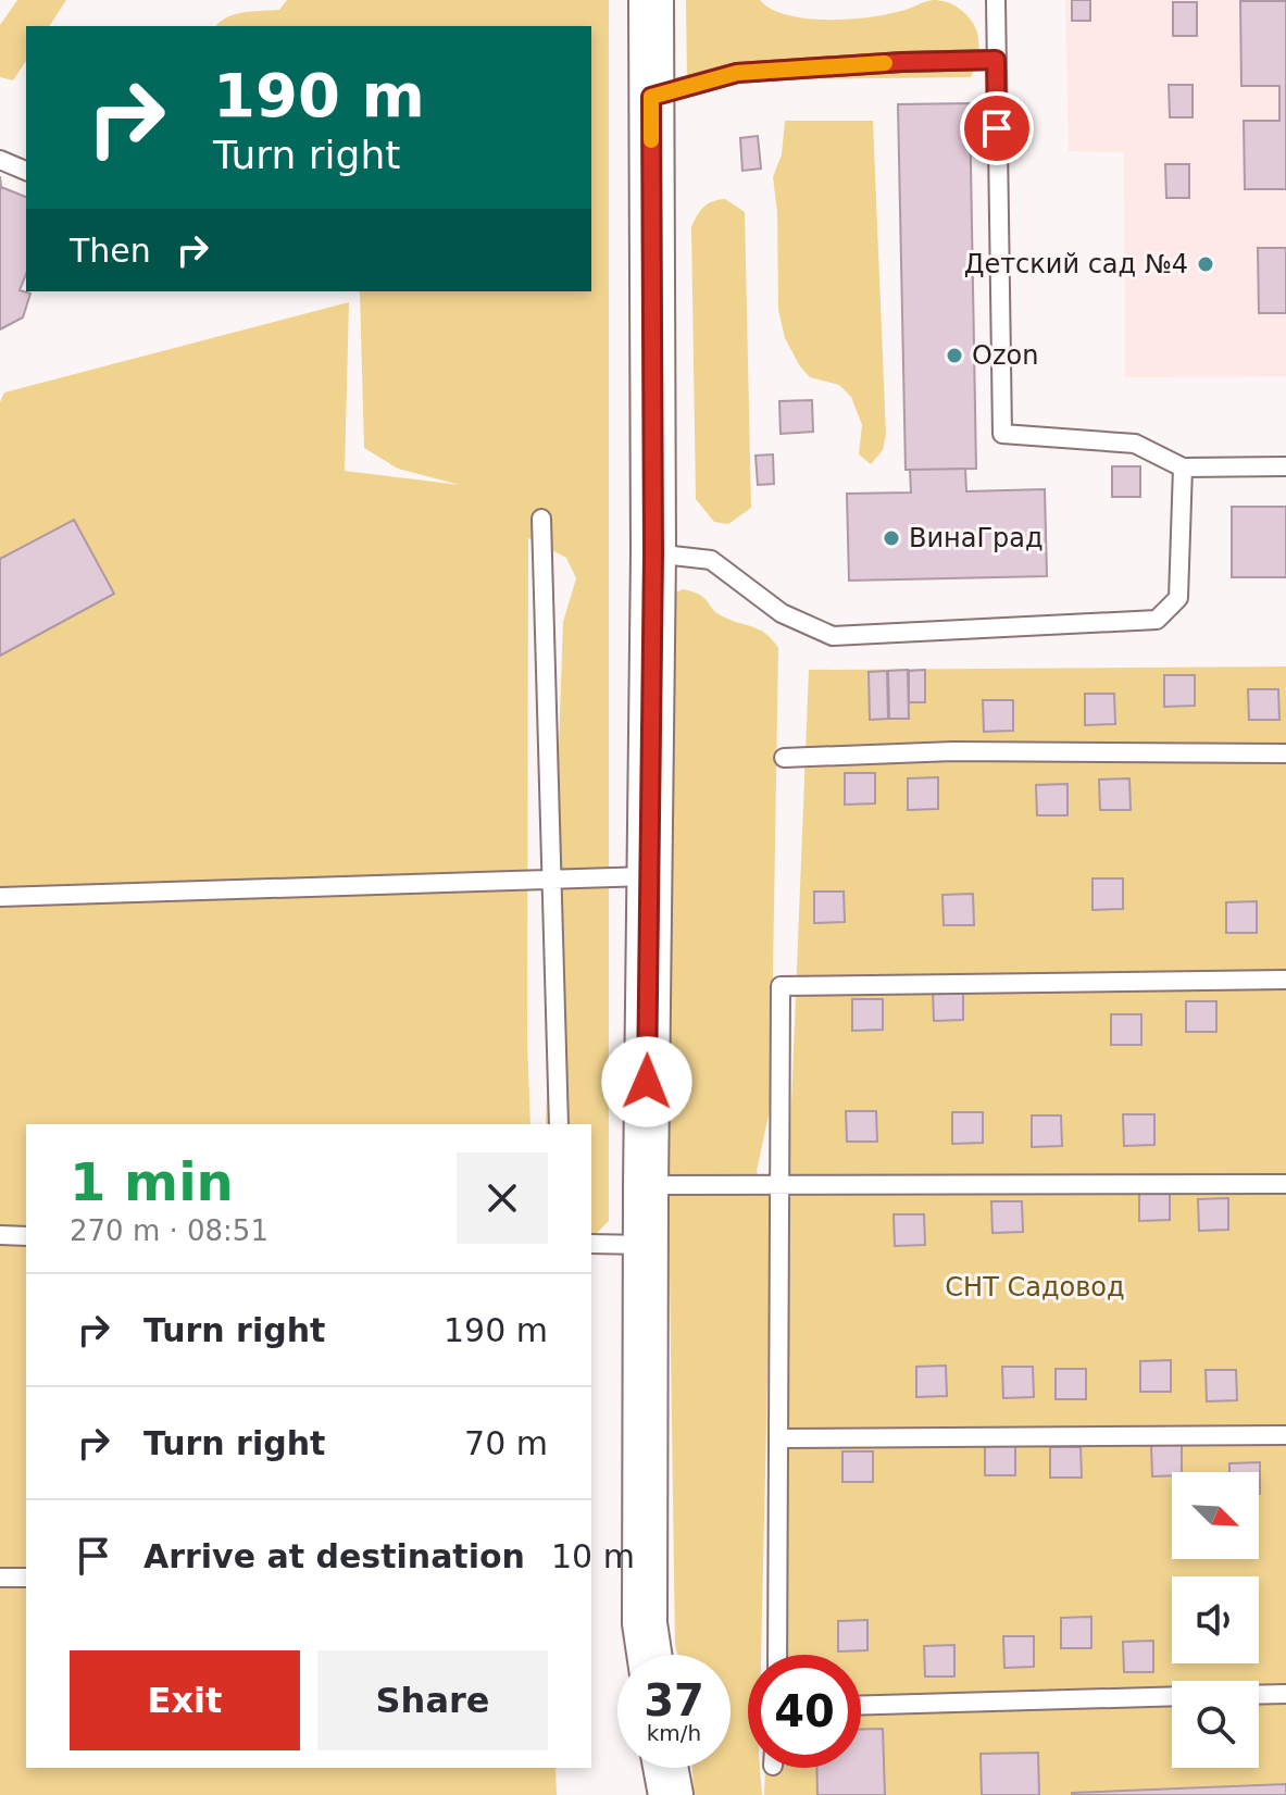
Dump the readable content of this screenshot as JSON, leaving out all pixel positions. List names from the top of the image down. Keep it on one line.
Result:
{"parks":["СНТ Садовод"],"places":["Детский сад №4","Ozon","ВинаГрад"],"north":"bottom right","page":{"turn":["190 m","Turn right"],"then":"Then","heading":["1 min","270 m · 08:51"],"list":[{"name":"Turn right","value":"190 m"},{"name":"Turn right","value":"70 m"},{"name":"Arrive at destination","value":"10 m"}],"buttons":["Exit","Share"],"speed":"37 km/h","limit":"40"}}
